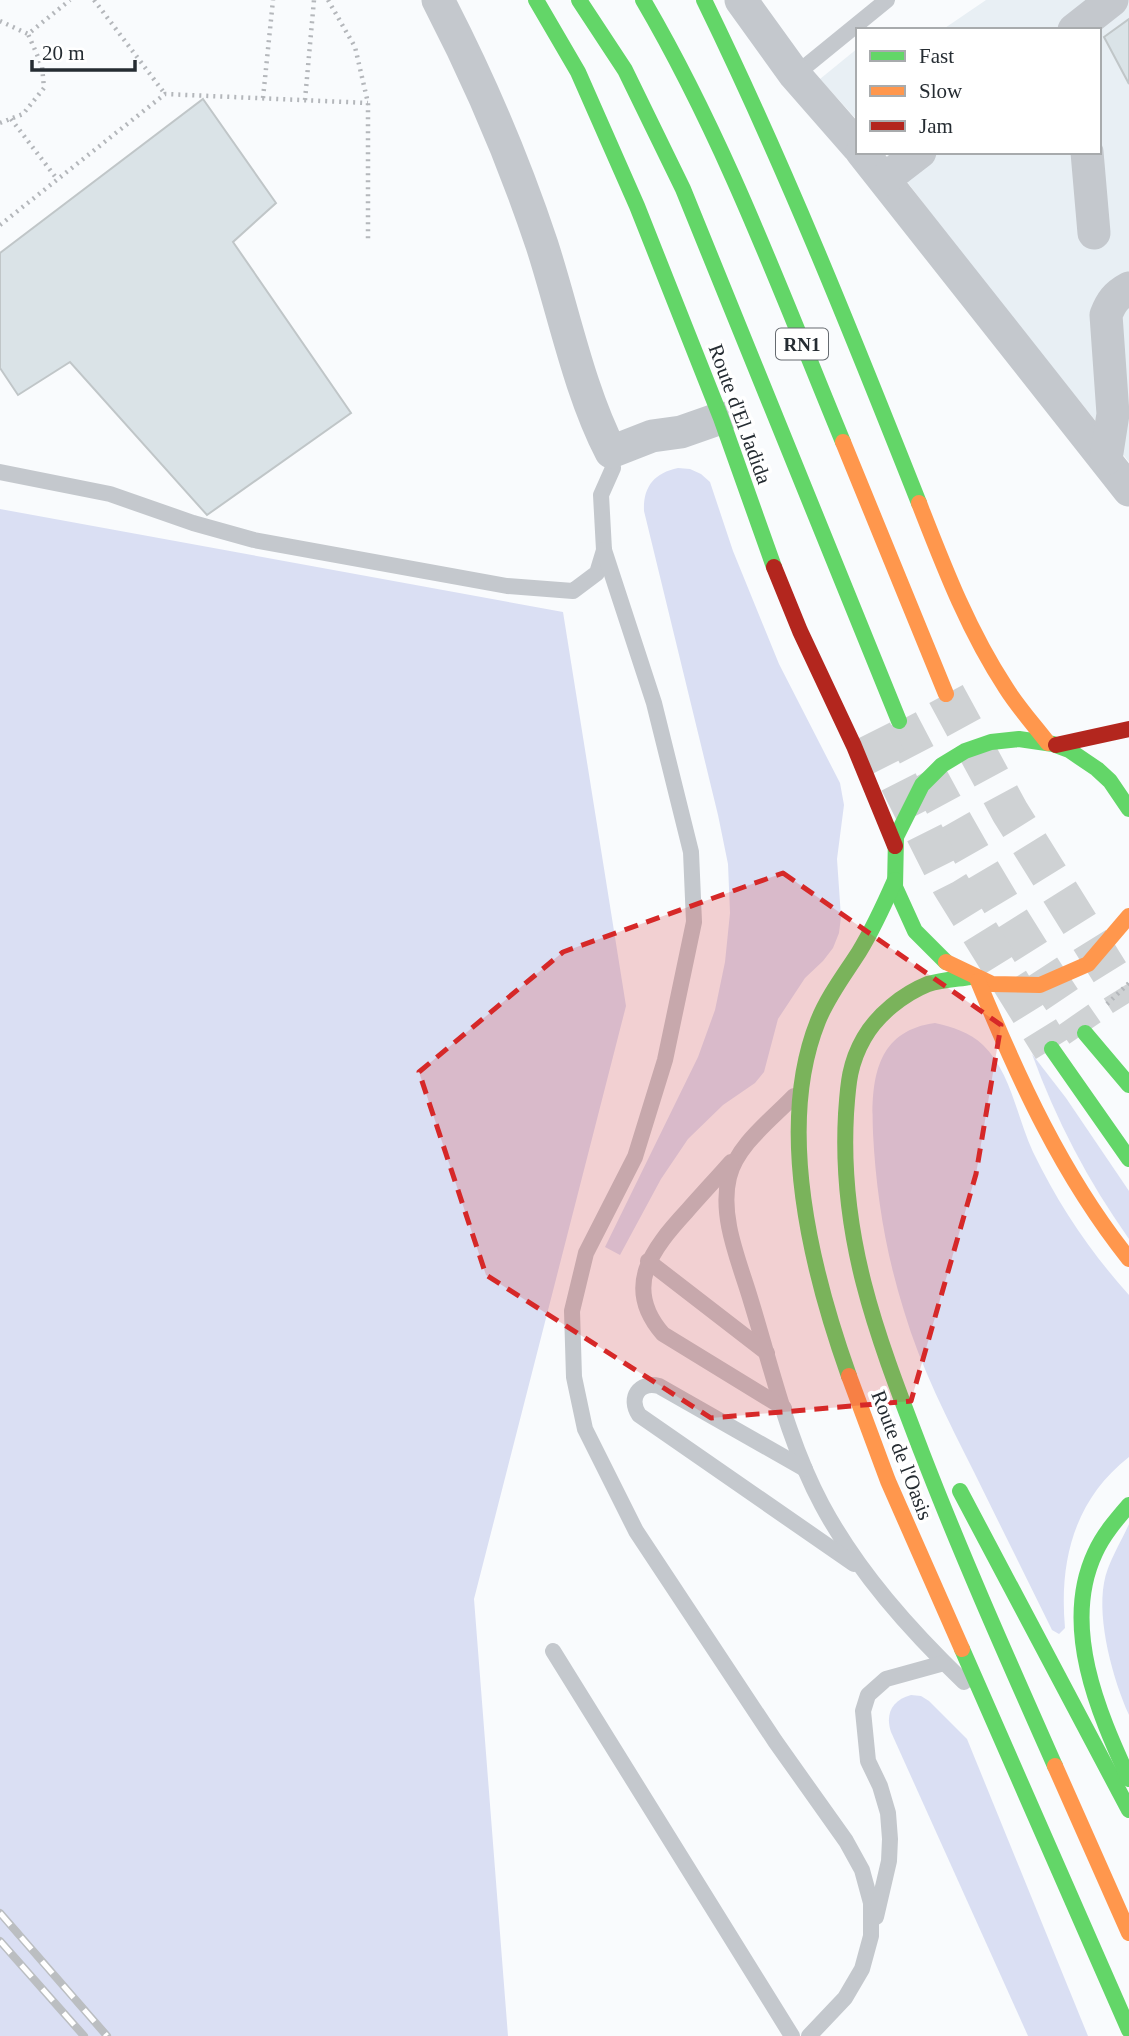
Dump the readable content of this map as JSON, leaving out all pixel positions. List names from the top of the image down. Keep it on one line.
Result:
{"streets":{"main road":["RN1","Route d'El Jadida","Route de l'Oasis"]},"legend":["Fast","Slow","Jam"],"scale_bar":"20 m"}
